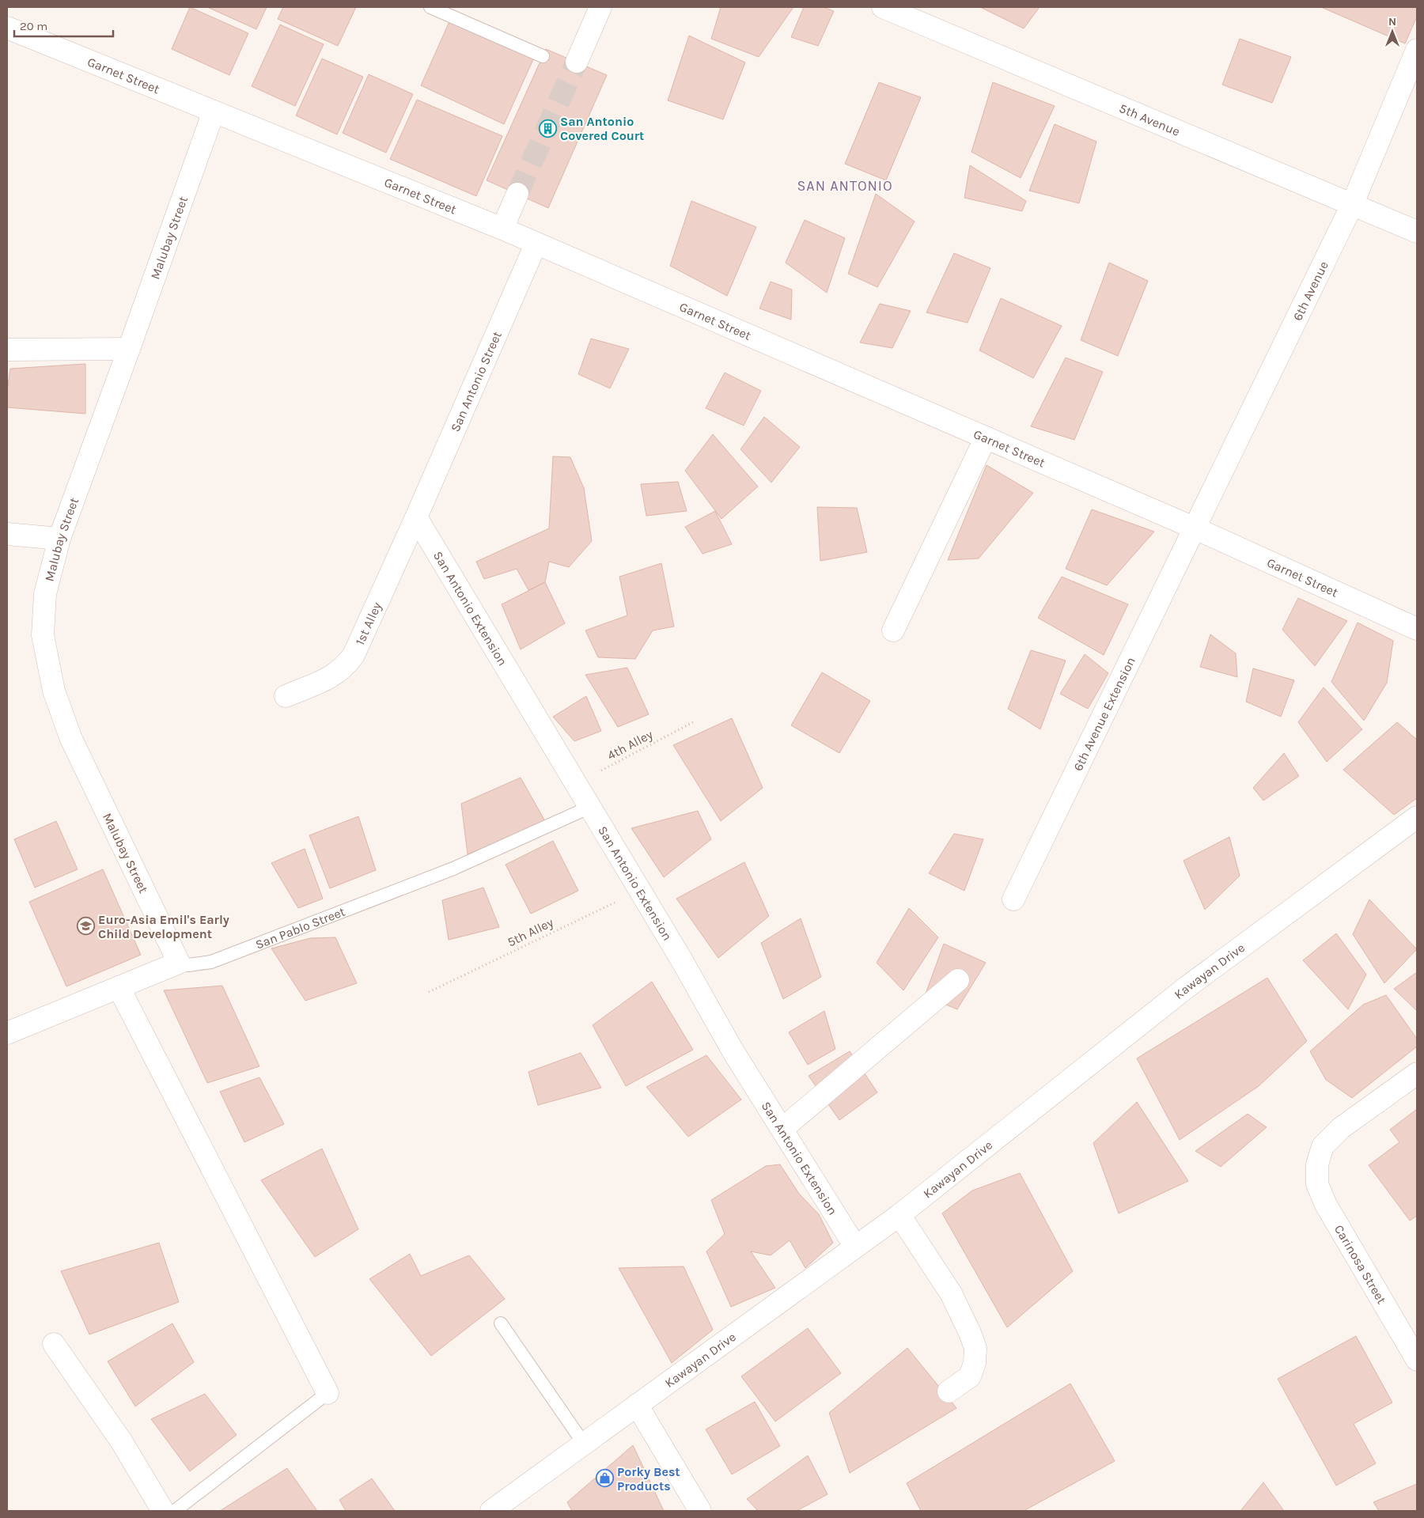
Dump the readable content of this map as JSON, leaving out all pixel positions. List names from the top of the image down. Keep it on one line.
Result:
{"streets":{"street":["Garnet Street","5th Avenue","Malubay Street","6th Avenue","San Antonio Street","San Antonio Extension","1st Alley","6th Avenue Extension","San Pablo Street","Kawayan Drive","Carinosa Street"],"path":["4th Alley","5th Alley"]},"crossings":[["Garnet Street","Malubay Street"],["Garnet Street","6th Avenue"],["Garnet Street","San Antonio Street"],["Garnet Street","6th Avenue Extension"],["5th Avenue","6th Avenue"],["Malubay Street","San Pablo Street"],["6th Avenue","6th Avenue Extension"],["San Antonio Street","San Antonio Extension"],["San Antonio Street","1st Alley"],["San Antonio Extension","1st Alley"],["San Antonio Extension","4th Alley"],["San Antonio Extension","San Pablo Street"],["San Antonio Extension","5th Alley"],["San Antonio Extension","Kawayan Drive"]],"districts":["SAN ANTONIO"],"places":{"building":["San Antonio Covered Court"],"school or university":["Euro-Asia Emil's Early Child Development"],"shop":["Porky Best Products"]},"scale_bar":"20 m","north":"top"}
